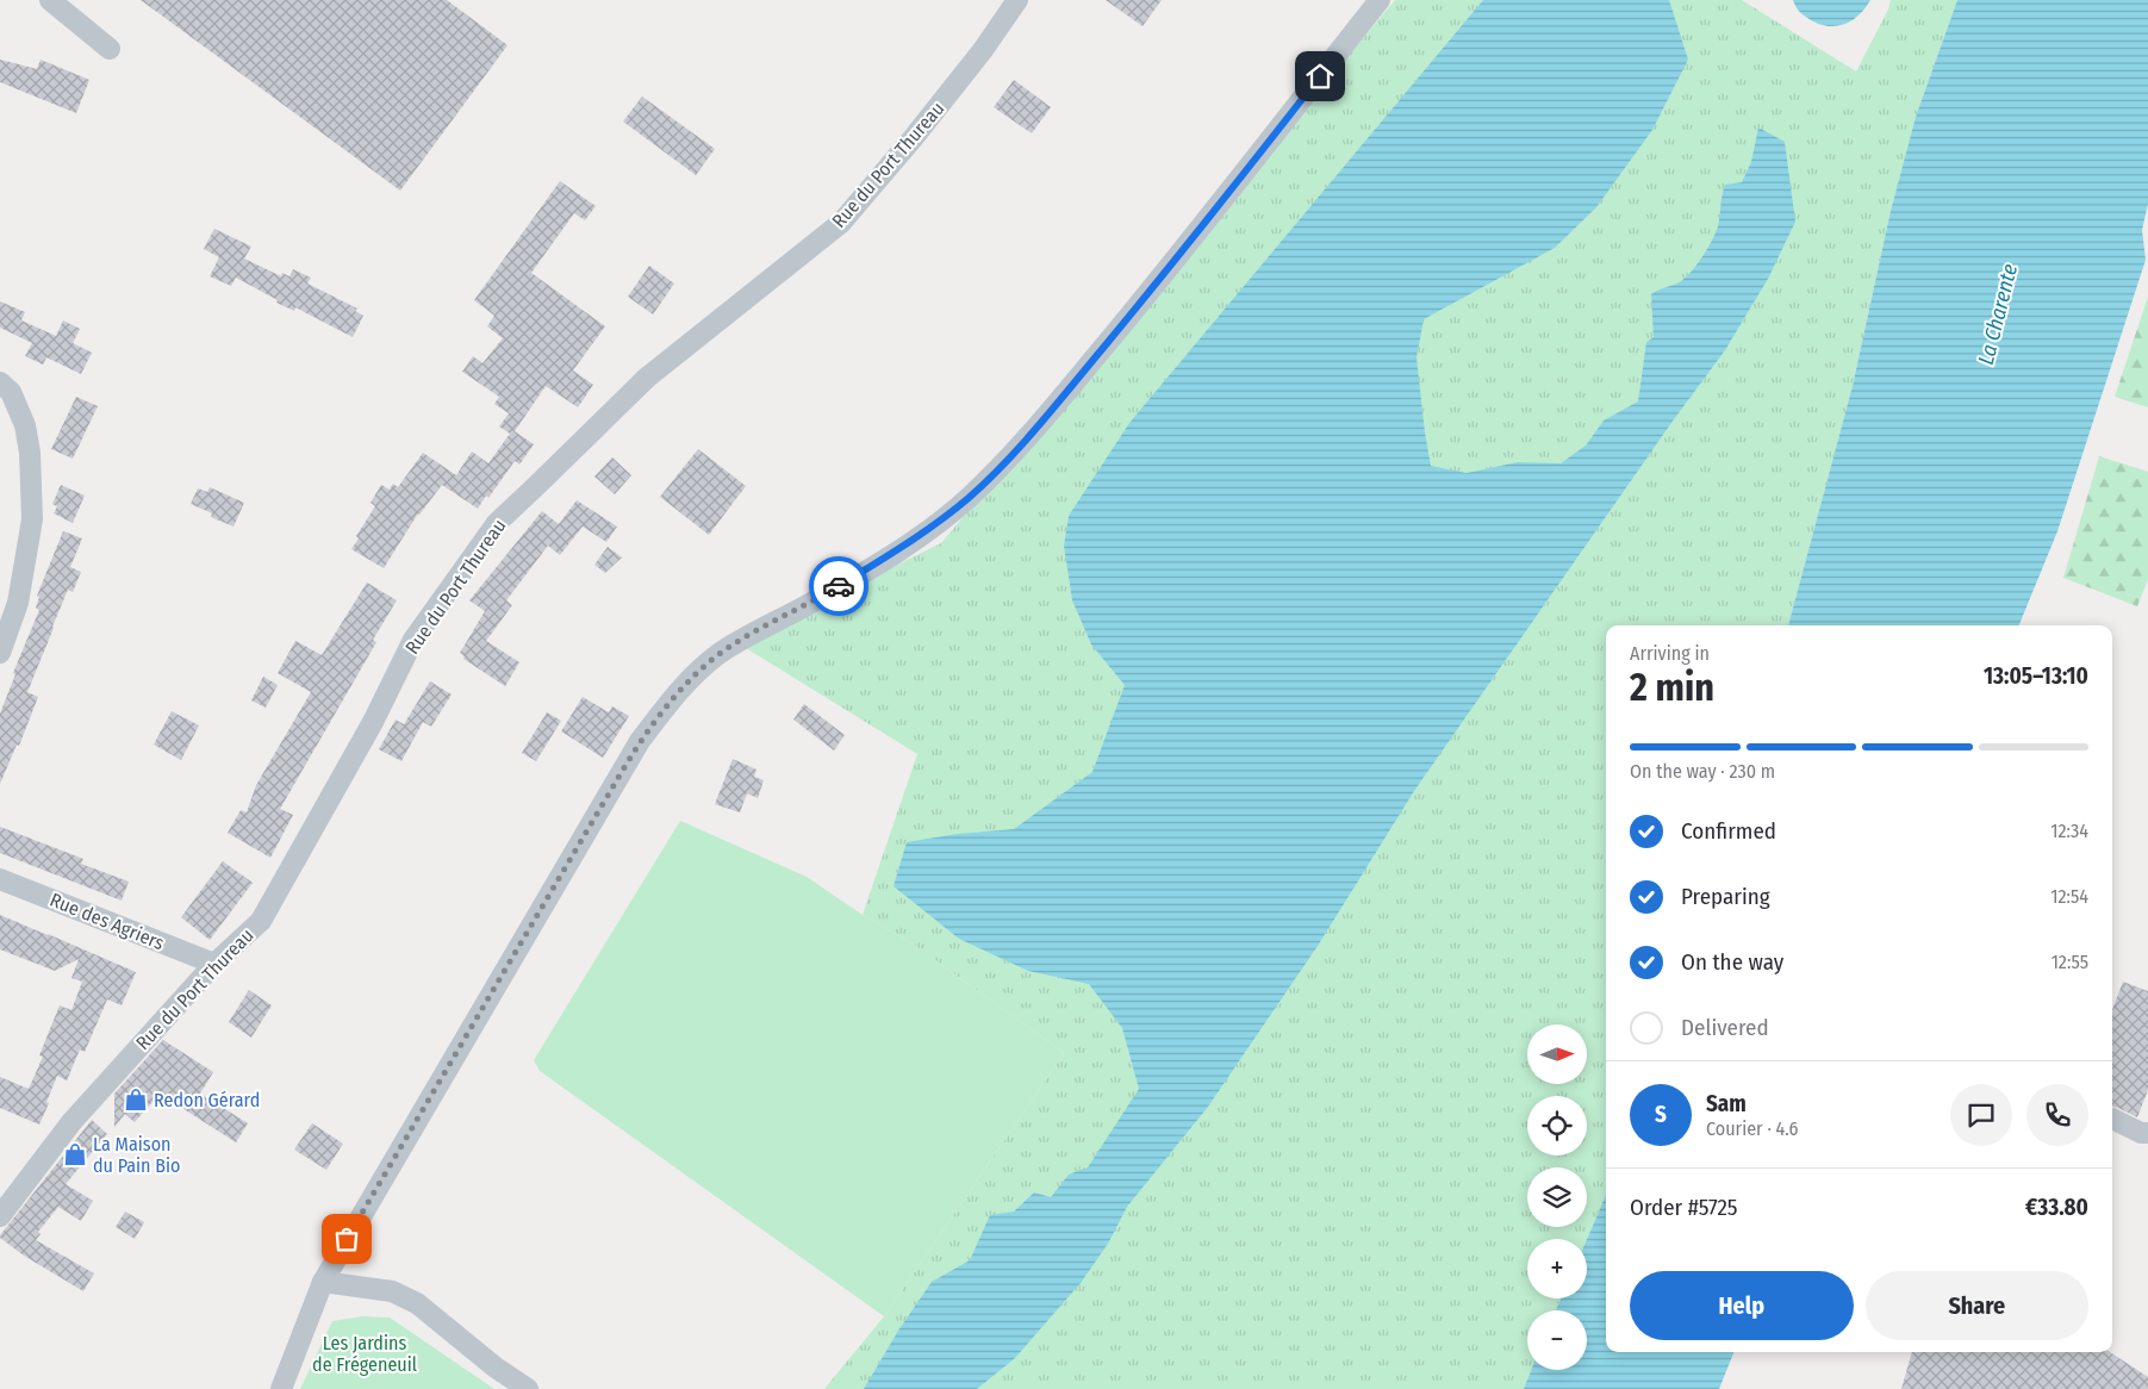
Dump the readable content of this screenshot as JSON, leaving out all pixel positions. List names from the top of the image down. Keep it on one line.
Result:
{"streets":{"street":["Rue du Port Thureau","Rue des Agriers"]},"crossings":[["Rue du Port Thureau","Rue des Agriers"]],"water":["La Charente"],"parks":["Les Jardins de Frégeneuil"],"places":{"shop":["Redon Gérard","La Maison du Pain Bio"]},"north":"right","page":{"heading":["2 min","Arriving in","13:05–13:10"],"panel":["Sam","Courier · 4.6","Order #5725","€33.80"],"bar":"On the way · 230 m","list":[["Confirmed","12:34"],["Preparing","12:54"],["On the way","12:55"],"Delivered"],"map_buttons":["+","−"],"round":"S","buttons":["Help","Share"]}}
